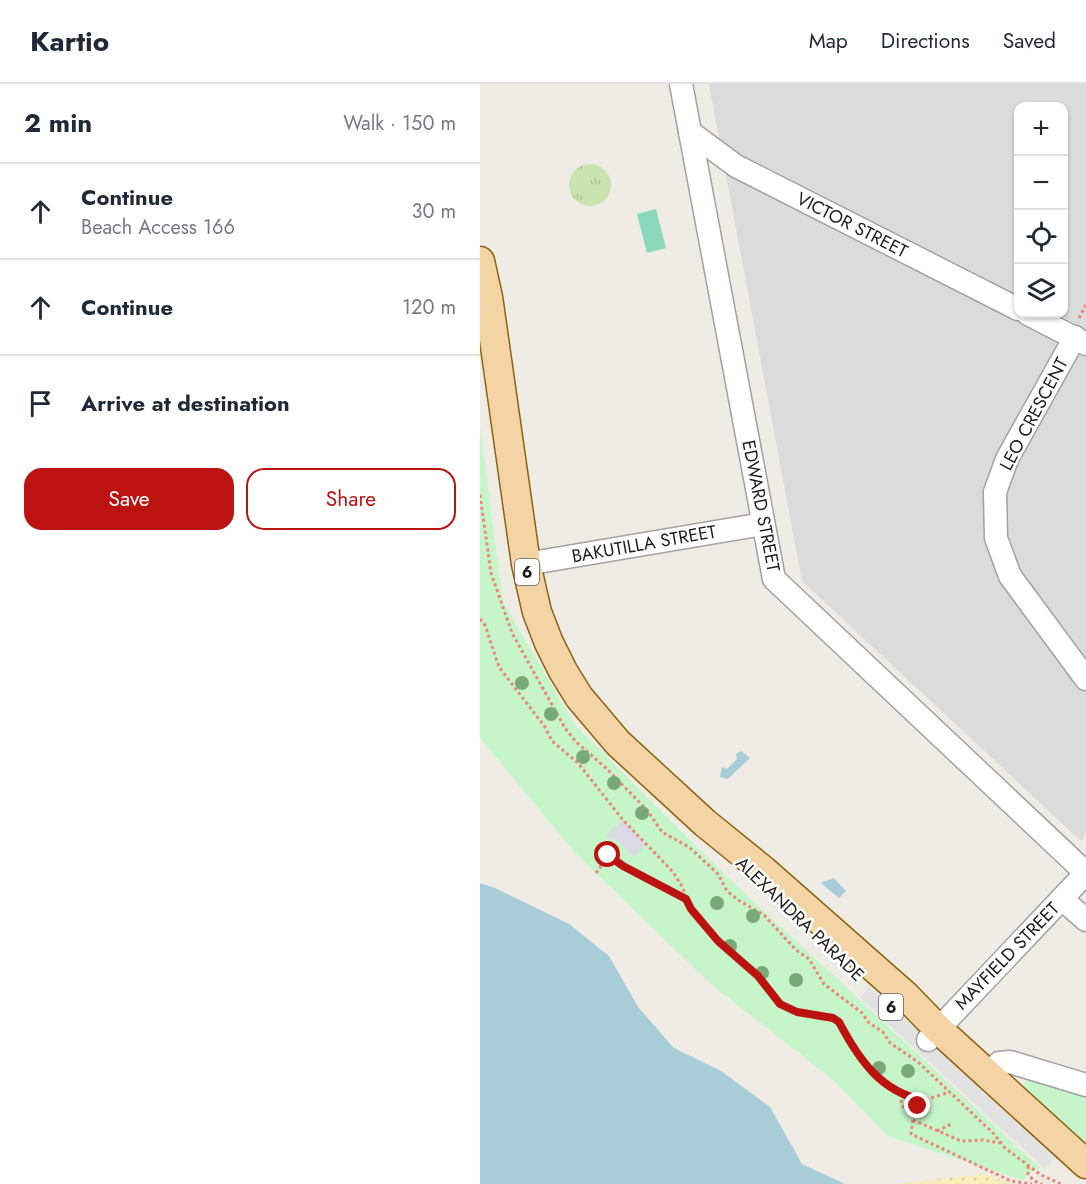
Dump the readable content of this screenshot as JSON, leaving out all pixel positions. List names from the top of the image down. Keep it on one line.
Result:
{"streets":{"main road":["6","ALEXANDRA PARADE"],"street":["VICTOR STREET","LEO CRESCENT","EDWARD STREET","BAKUTILLA STREET","MAYFIELD STREET"]},"crossings":[["VICTOR STREET","EDWARD STREET"],["EDWARD STREET","BAKUTILLA STREET"],["EDWARD STREET","MAYFIELD STREET"],["BAKUTILLA STREET","ALEXANDRA PARADE"],["ALEXANDRA PARADE","MAYFIELD STREET"]],"page":{"header":"Kartio","nav":["Map","Directions","Saved"],"heading":["2 min","Walk · 150 m"],"map_buttons":["+","−"],"list":[["Continue","Beach Access 166","30 m"],["Continue","120 m"],"Arrive at destination"],"buttons":["Save","Share"]}}
